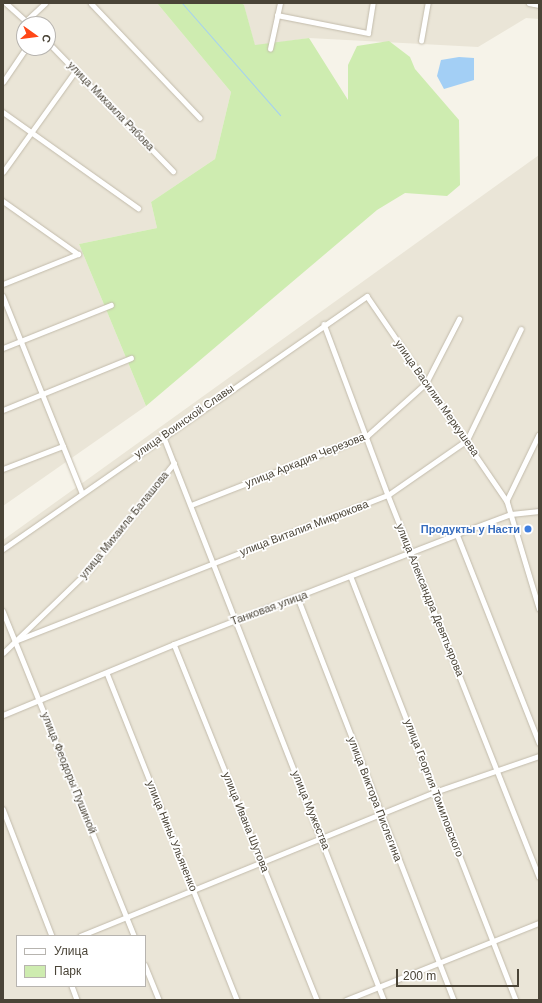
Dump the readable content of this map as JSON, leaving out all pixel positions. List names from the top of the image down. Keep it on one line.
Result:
{"streets":{"street":["улица Михаила Рябова","улица Василия Меркушева","улица Воинской Славы","улица Аркадия Черезова","улица Михаила Балашова","улица Виталия Микрюкова","улица Александра Девятьярова","Танковая улица","улица Феодоры Пушиной","улица Георгия Томиловского","улица Виктора Пислегина","улица Мужества","улица Ивана Шутова","улица Нины Ульяненко"]},"crossings":[["улица Василия Меркушева","улица Воинской Славы"],["улица Василия Меркушева","улица Аркадия Черезова"],["улица Василия Меркушева","улица Виталия Микрюкова"],["улица Василия Меркушева","Танковая улица"],["улица Воинской Славы","улица Александра Девятьярова"],["улица Воинской Славы","улица Мужества"],["улица Аркадия Черезова","улица Александра Девятьярова"],["улица Аркадия Черезова","улица Мужества"],["улица Михаила Балашова","улица Виталия Микрюкова"],["улица Михаила Балашова","улица Феодоры Пушиной"],["улица Михаила Балашова","улица Мужества"],["улица Виталия Микрюкова","улица Александра Девятьярова"],["улица Виталия Микрюкова","улица Феодоры Пушиной"],["улица Виталия Микрюкова","улица Мужества"],["улица Александра Девятьярова","Танковая улица"],["Танковая улица","улица Феодоры Пушиной"],["Танковая улица","улица Георгия Томиловского"],["Танковая улица","улица Виктора Пислегина"],["Танковая улица","улица Мужества"],["Танковая улица","улица Ивана Шутова"],["Танковая улица","улица Нины Ульяненко"]],"places":["Продукты у Насти"],"legend":["Улица","Парк"],"scale_bar":"200 m","north":"right"}
